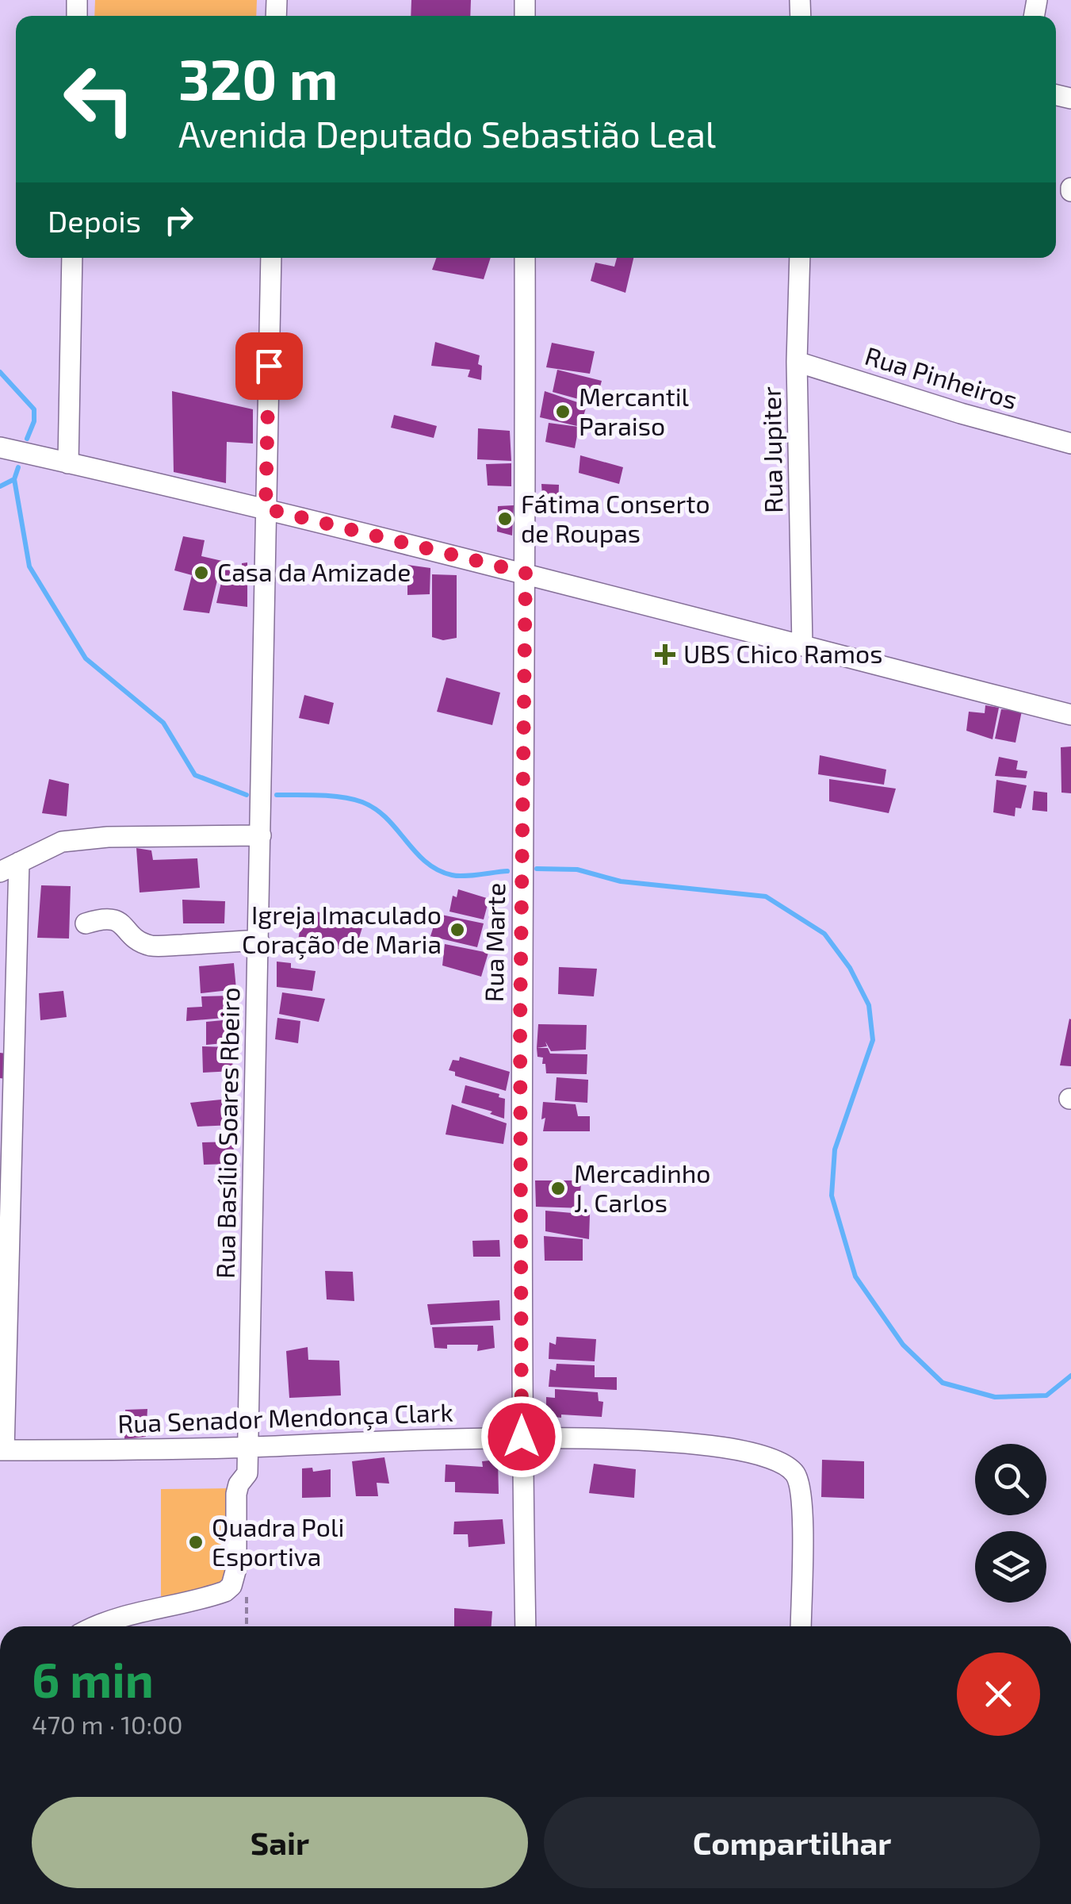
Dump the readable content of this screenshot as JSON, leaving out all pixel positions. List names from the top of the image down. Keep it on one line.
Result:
{"streets":{"street":["Rua Pinheiros","Rua Jupiter","Rua Marte","Rua Basílio Soares Rbeiro","Rua Senador Mendonça Clark"]},"crossings":[["Rua Pinheiros","Rua Jupiter"],["Rua Marte","Rua Senador Mendonça Clark"],["Rua Basílio Soares Rbeiro","Rua Senador Mendonça Clark"]],"places":{"other":["Mercantil Paraiso","Fátima Conserto de Roupas","Casa da Amizade","Igreja Imaculado Coração de Maria","Mercadinho J. Carlos","Quadra Poli Esportiva"],"health":["UBS Chico Ramos"]},"page":{"turn":["320 m","Avenida Deputado Sebastião Leal"],"then":"Depois","heading":["6 min","470 m · 10:00"],"buttons":["Sair","Compartilhar"]}}
